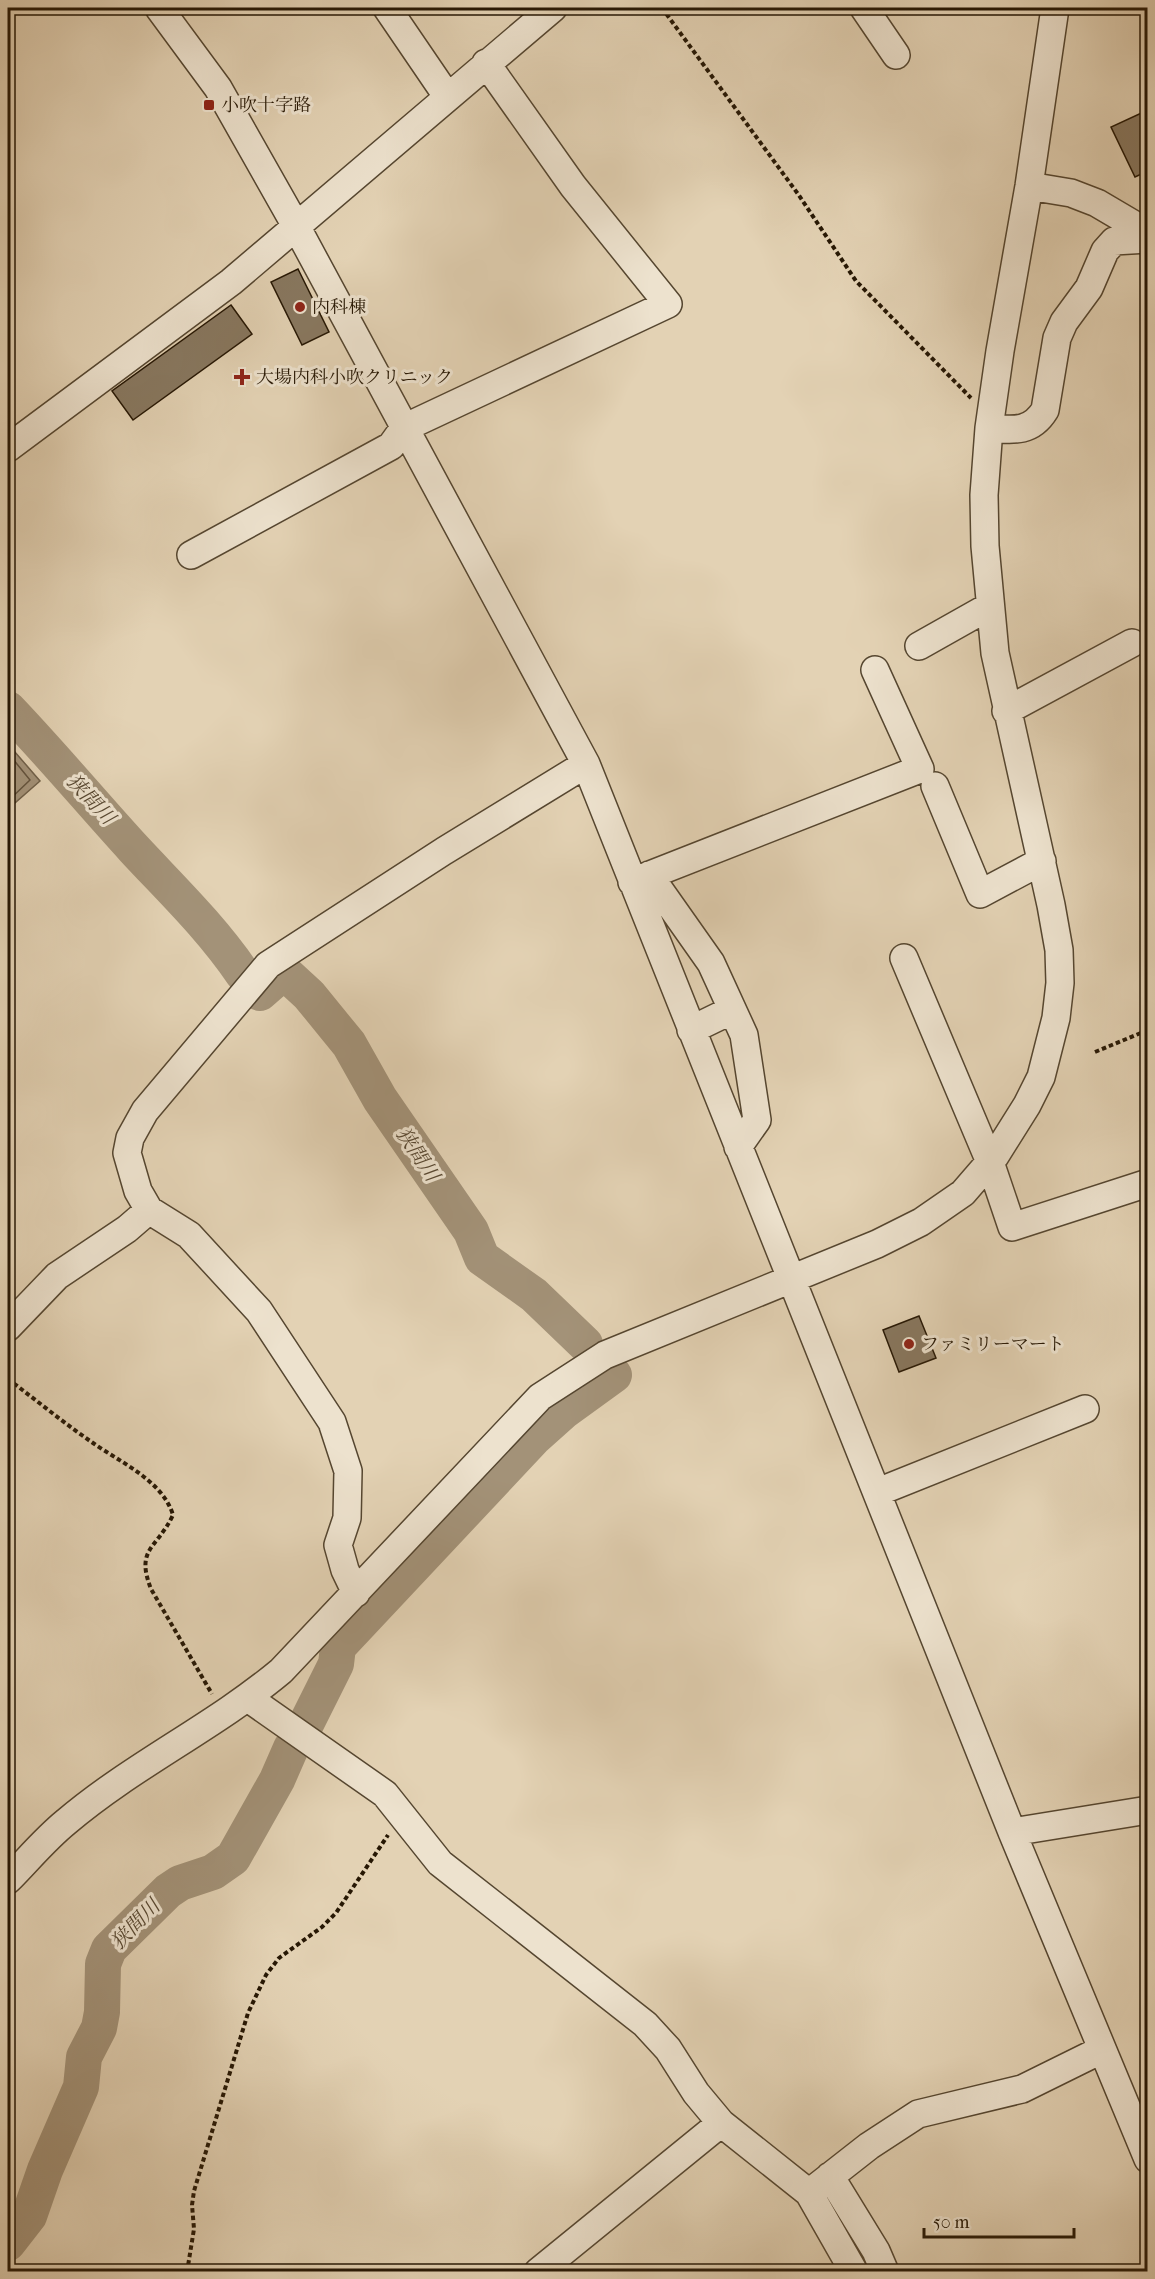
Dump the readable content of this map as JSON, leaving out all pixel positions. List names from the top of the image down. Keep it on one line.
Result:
{"water":["狭間川"],"places":{"transit":["小吹十字路"],"other":["内科棟","ファミリーマート"],"health":["大場内科小吹クリニック"]},"scale_bar":"50 m"}
